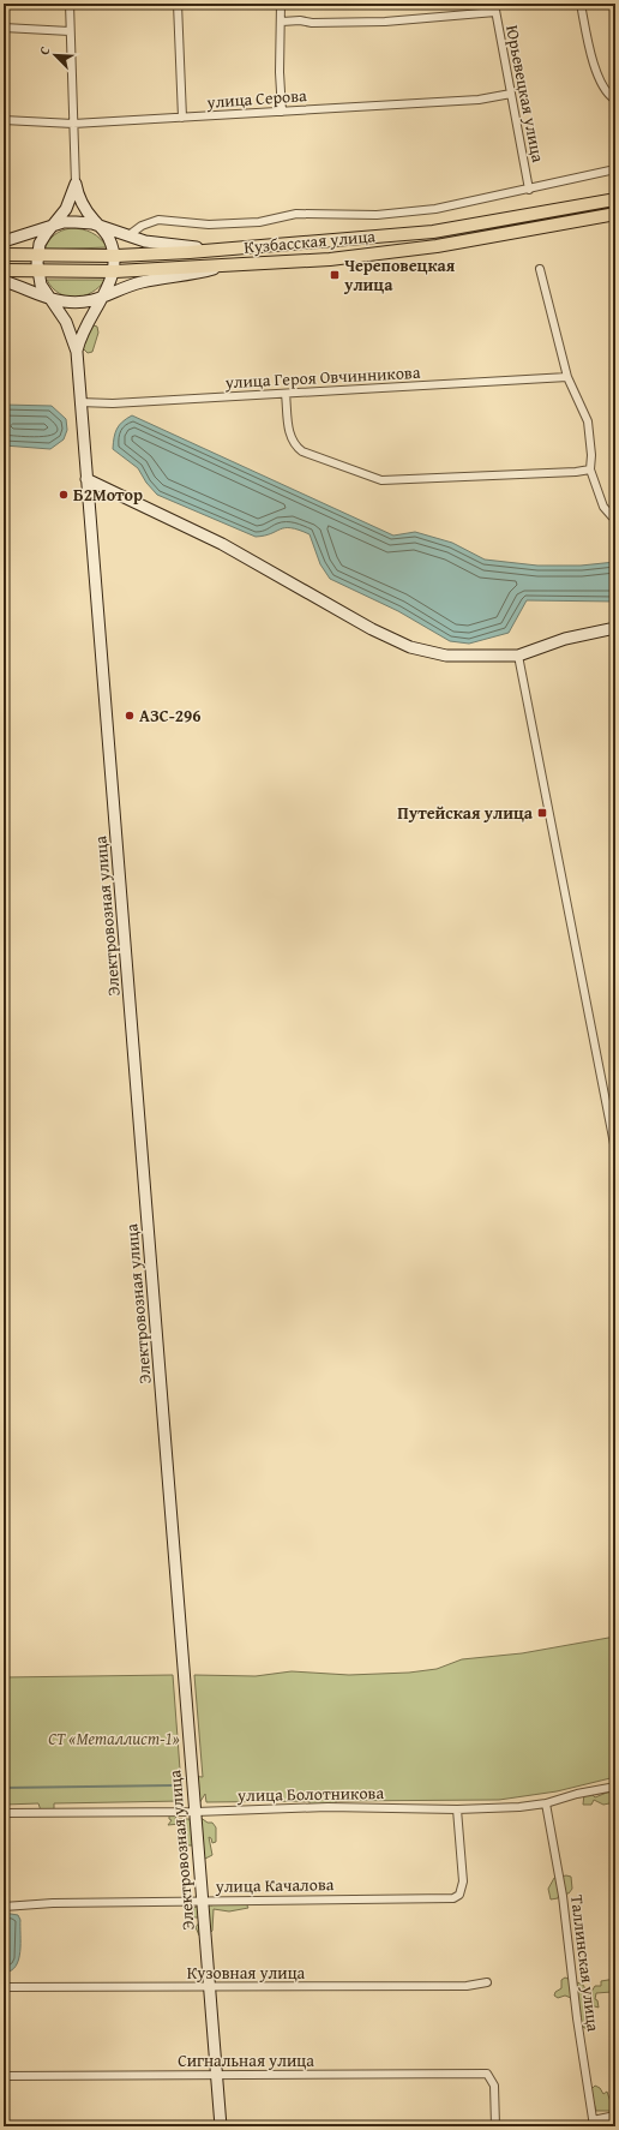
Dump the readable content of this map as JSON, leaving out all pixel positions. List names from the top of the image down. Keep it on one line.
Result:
{"streets":{"main road":["Кузбасская улица"],"street":["Юрьевецкая улица","улица Серова","улица Героя Овчинникова","Электровозная улица","улица Болотникова","улица Качалова","Таллинская улица","Кузовная улица","Сигнальная улица"]},"crossings":[["Юрьевецкая улица","улица Серова"],["Юрьевецкая улица","Кузбасская улица"],["улица Героя Овчинникова","Электровозная улица"],["Электровозная улица","улица Болотникова"],["Электровозная улица","улица Качалова"],["Электровозная улица","Кузовная улица"],["Электровозная улица","Сигнальная улица"],["улица Болотникова","улица Качалова"],["улица Болотникова","Таллинская улица"]],"parks":["СТ «Металлист-1»"],"places":{"transit":["Череповецкая улица","Путейская улица"],"other":["Б2Мотор","АЗС-296"]},"north":"top left"}
